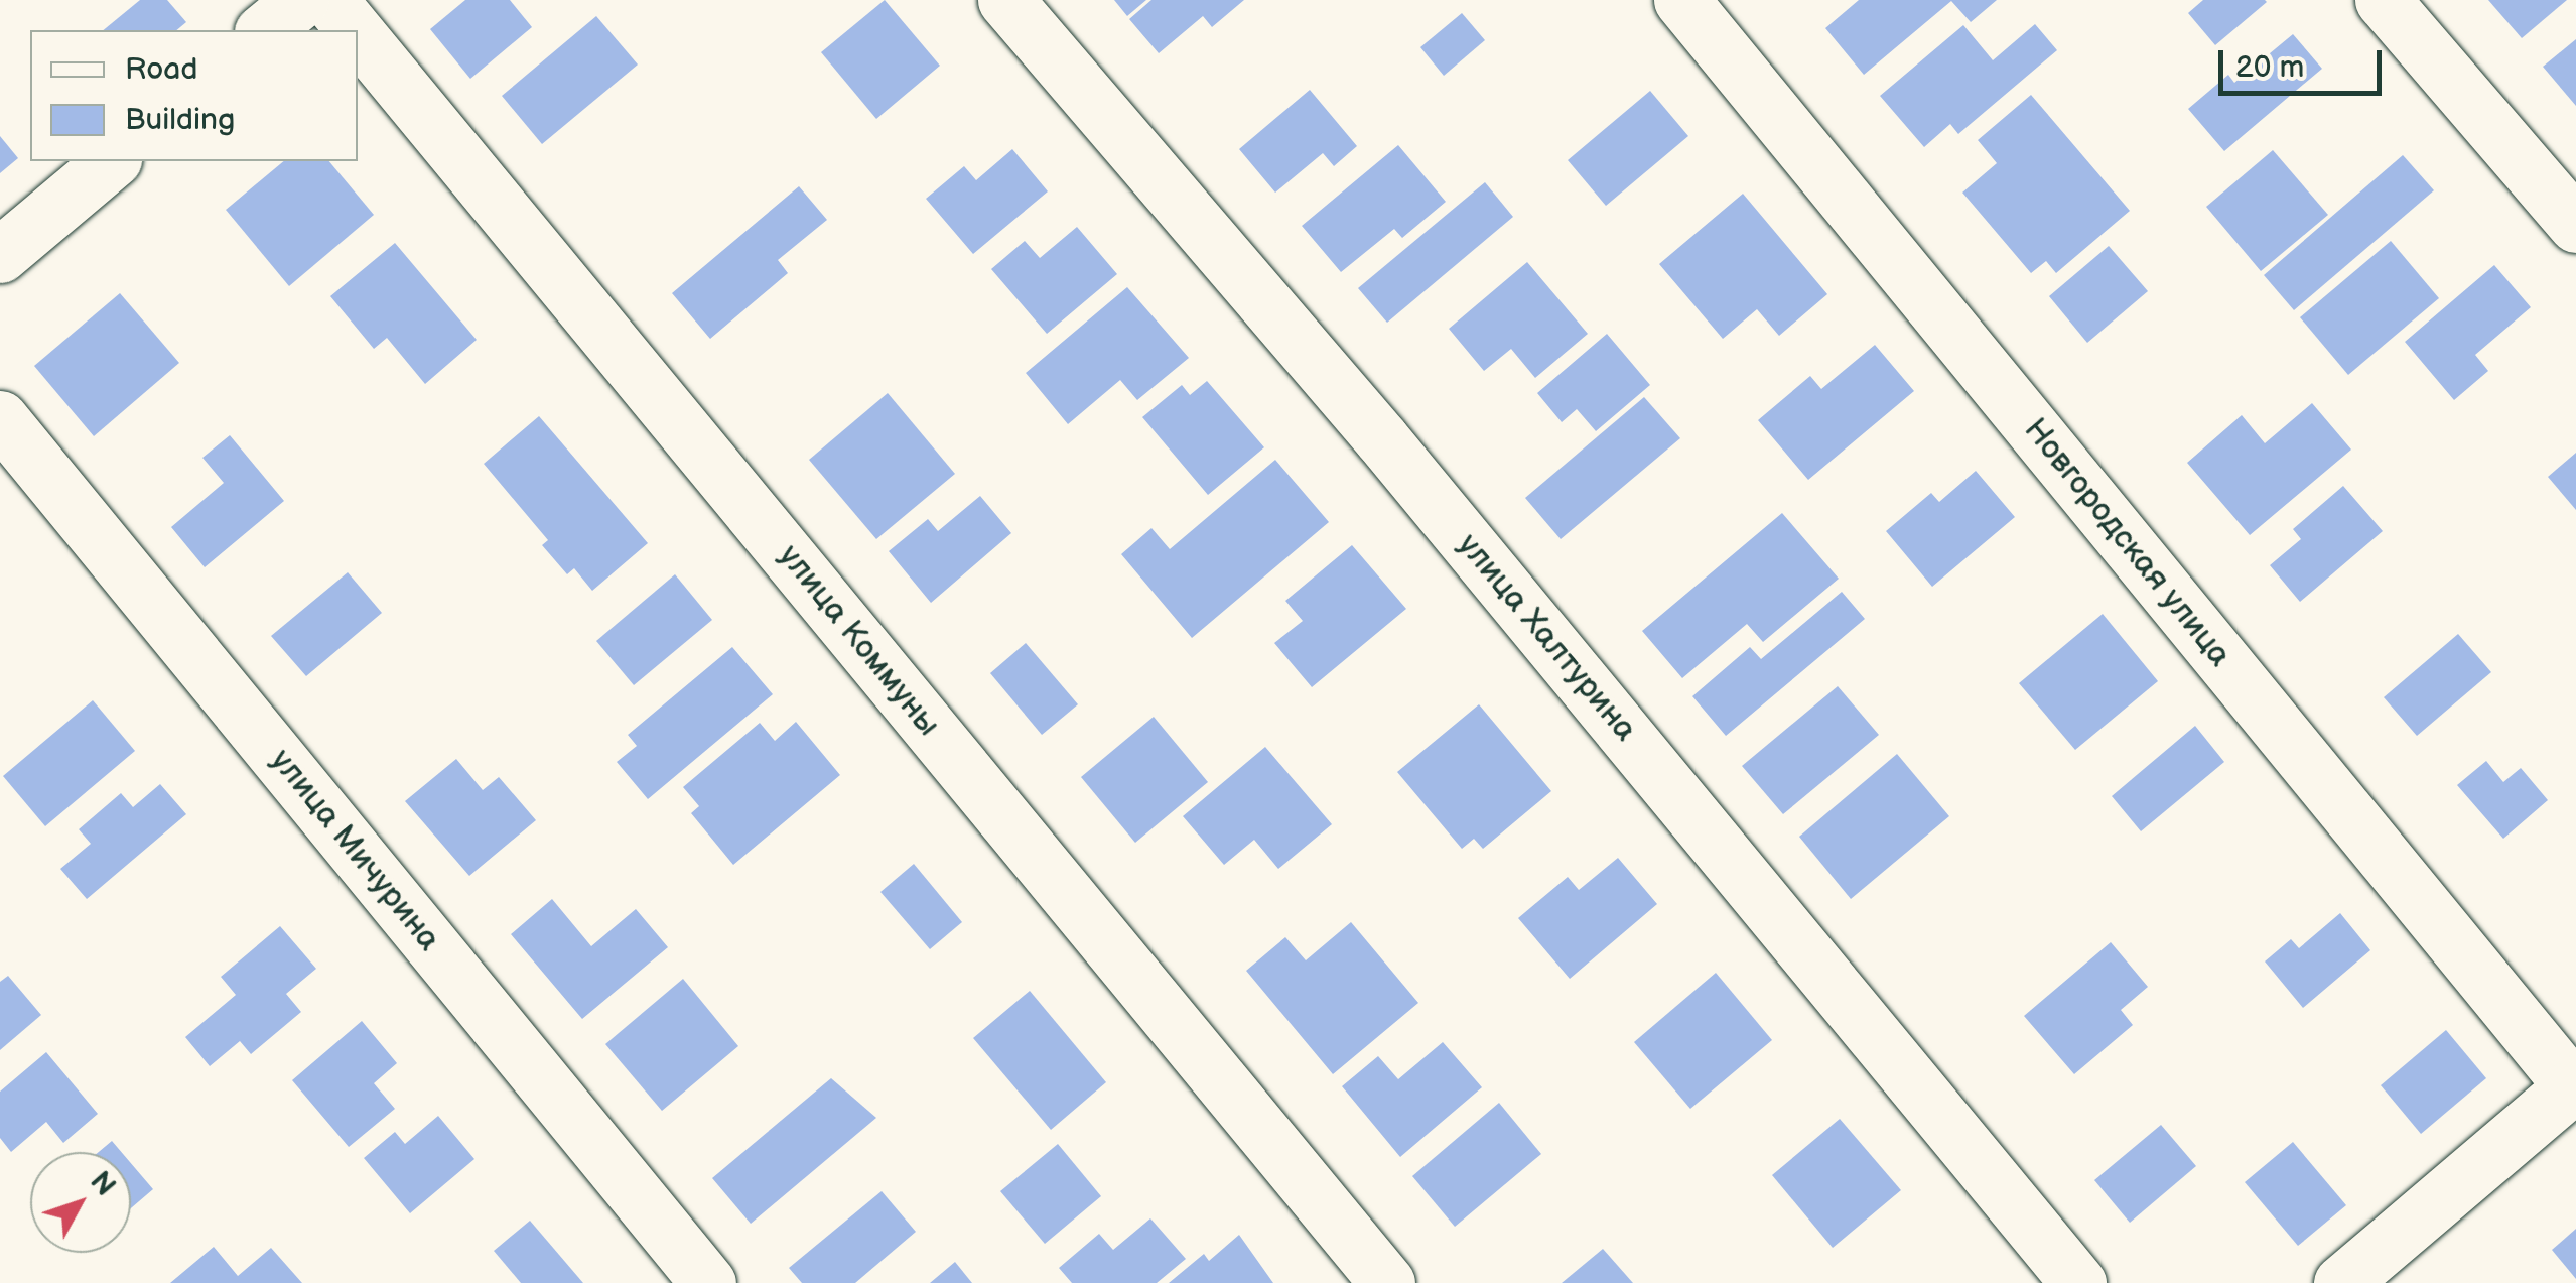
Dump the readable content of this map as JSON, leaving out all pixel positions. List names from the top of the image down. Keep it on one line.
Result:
{"streets":{"street":["Новгородская улица","улица Халтурина","улица Коммуны","улица Мичурина"]},"legend":["Road","Building"],"scale_bar":"20 m","north":"top right"}
